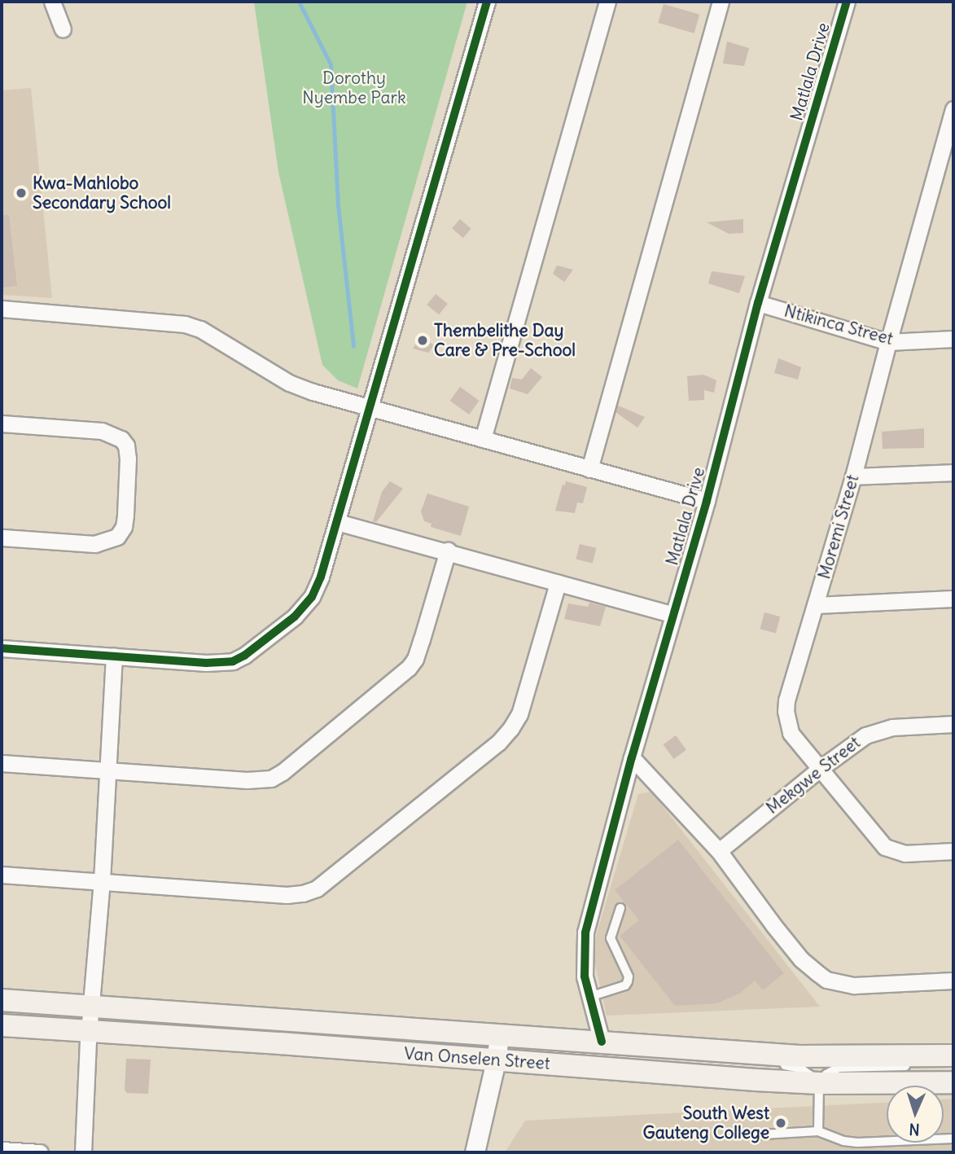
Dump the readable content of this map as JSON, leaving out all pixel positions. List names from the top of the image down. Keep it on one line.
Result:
{"streets":{"main road":["Van Onselen Street"],"street":["Matlala Drive","Ntikinca Street","Moremi Street","Mekgwe Street"]},"crossings":[["Matlala Drive","Ntikinca Street"],["Matlala Drive","Van Onselen Street"],["Ntikinca Street","Moremi Street"],["Moremi Street","Mekgwe Street"]],"parks":["Dorothy Nyembe Park"],"places":["Kwa-Mahlobo Secondary School","Thembelithe Day Care & Pre-School","South West Gauteng College"],"north":"bottom"}
